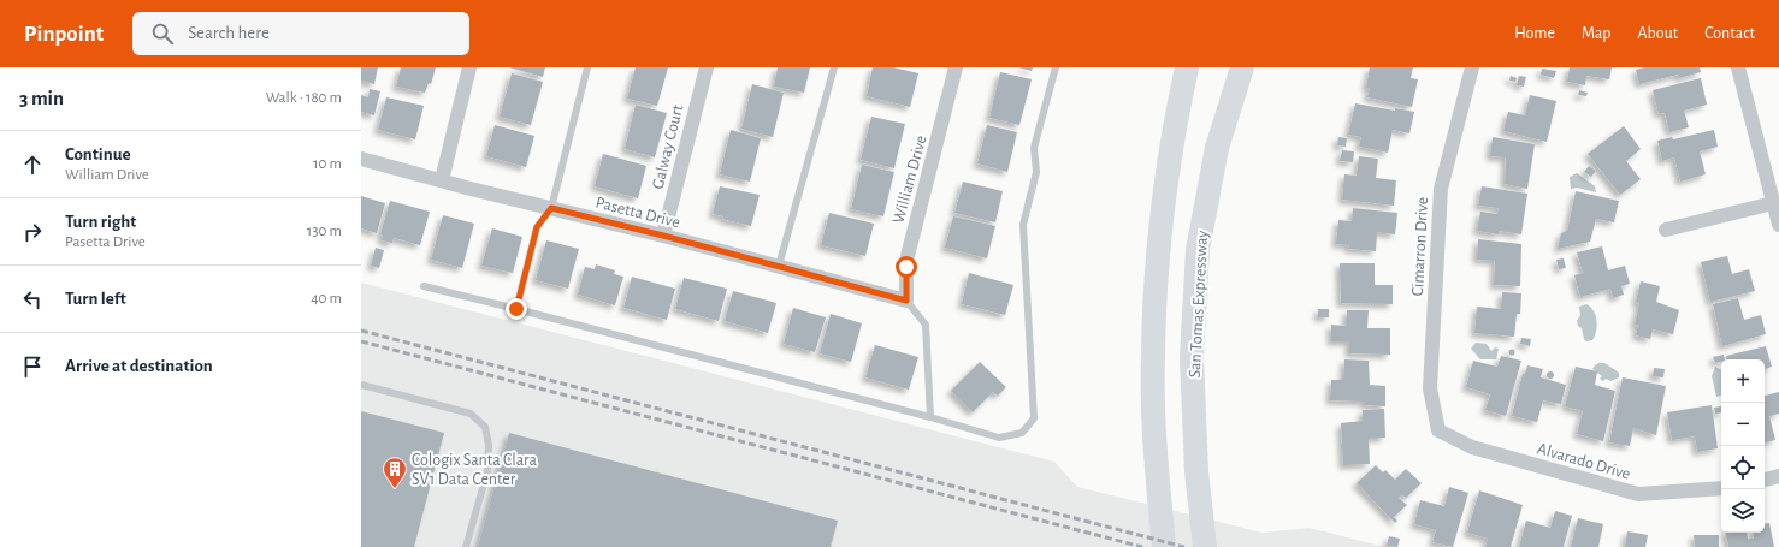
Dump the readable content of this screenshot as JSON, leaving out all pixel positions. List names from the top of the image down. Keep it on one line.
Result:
{"streets":{"highway":["San Tomas Expressway"],"street":["Galway Court","William Drive","Pasetta Drive","Cimarron Drive","Alvarado Drive"]},"crossings":[["Galway Court","Pasetta Drive"],["William Drive","Pasetta Drive"],["Cimarron Drive","Alvarado Drive"]],"places":{"building":["Cologix Santa Clara SV1 Data Center"]},"page":{"header":"Pinpoint","search":"Search here","nav":["Home","Map","About","Contact"],"heading":["3 min","Walk · 180 m"],"list":[["Continue","William Drive","10 m"],["Turn right","Pasetta Drive","130 m"],["Turn left","40 m"],"Arrive at destination"],"map_buttons":["+","−"]}}
